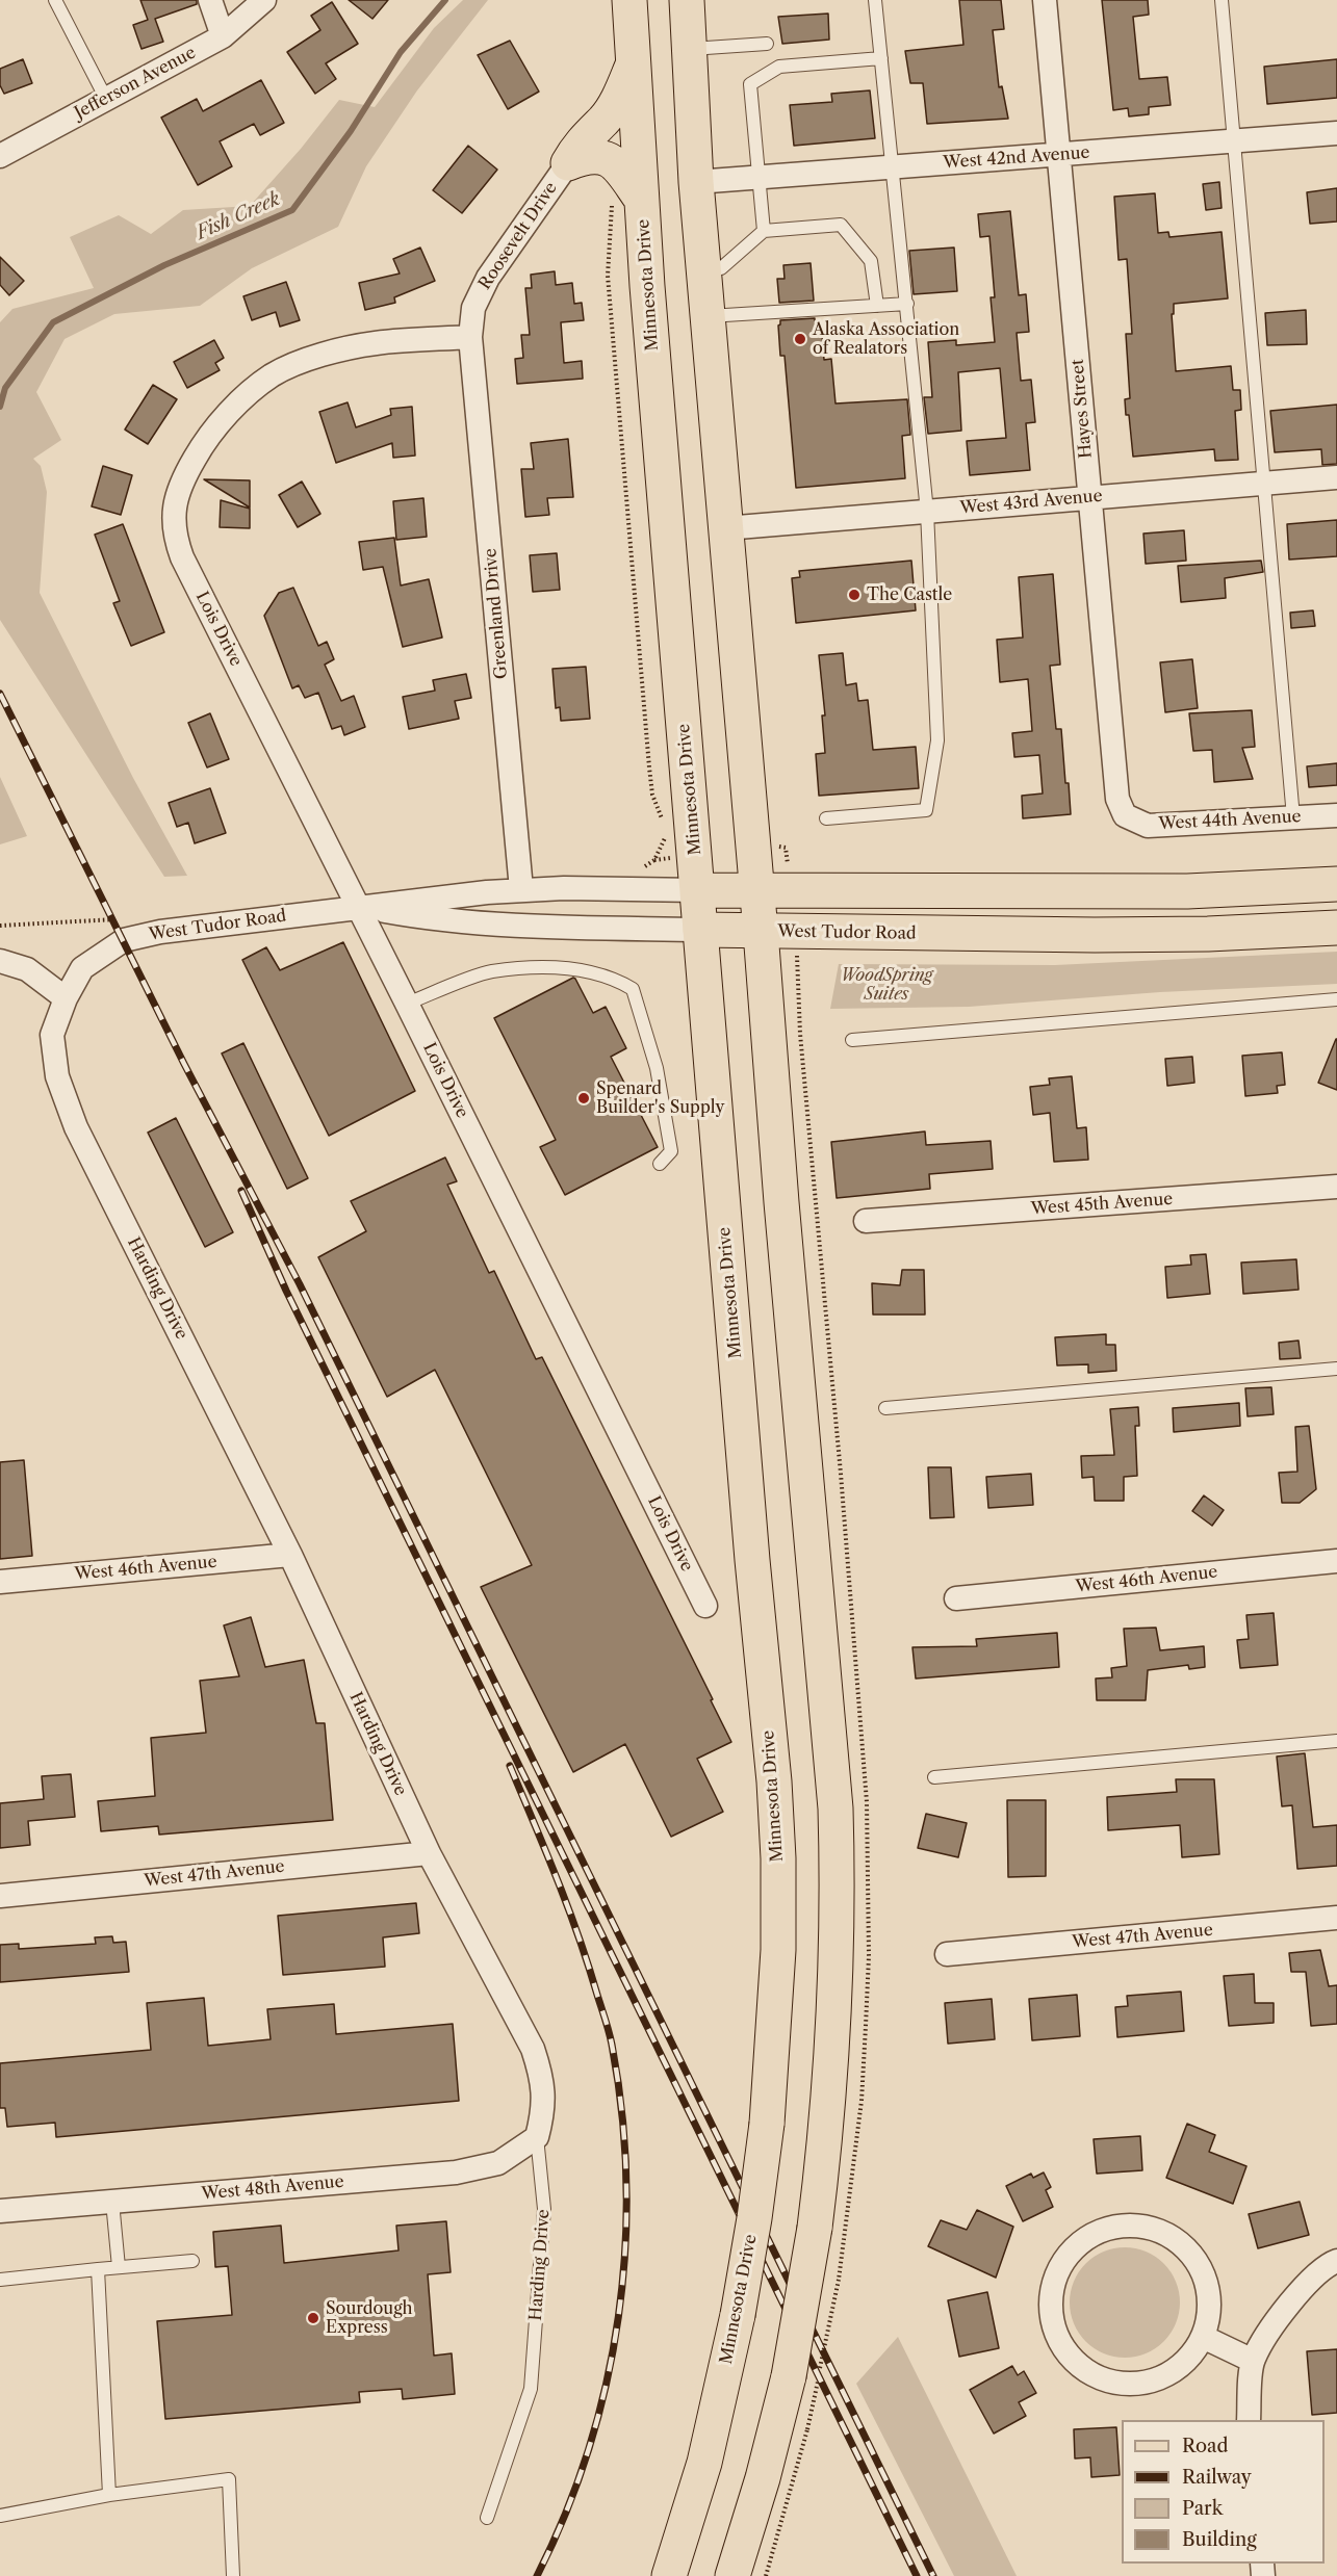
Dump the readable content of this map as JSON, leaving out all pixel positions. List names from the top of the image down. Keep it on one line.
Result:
{"streets":{"main road":["Minnesota Drive","West Tudor Road"],"street":["Jefferson Avenue","West 42nd Avenue","Roosevelt Drive","Hayes Street","West 43rd Avenue","Greenland Drive","Lois Drive","West 44th Avenue","West 45th Avenue","Harding Drive","West 46th Avenue","West 47th Avenue","West 48th Avenue"]},"crossings":[["West 42nd Avenue","Hayes Street"],["Roosevelt Drive","Greenland Drive"],["Roosevelt Drive","Lois Drive"],["Minnesota Drive","West Tudor Road"],["Hayes Street","West 43rd Avenue"],["Hayes Street","West 44th Avenue"],["Greenland Drive","Lois Drive"],["Greenland Drive","West Tudor Road"],["Lois Drive","West Tudor Road"],["West Tudor Road","Harding Drive"],["Harding Drive","West 46th Avenue"],["Harding Drive","West 47th Avenue"],["Harding Drive","West 48th Avenue"]],"water":["Fish Creek"],"parks":["WoodSpring Suites"],"places":["Alaska Association of Realators","The Castle","Spenard Builder's Supply","Sourdough Express"],"legend":["Road","Railway","Park","Building"]}
